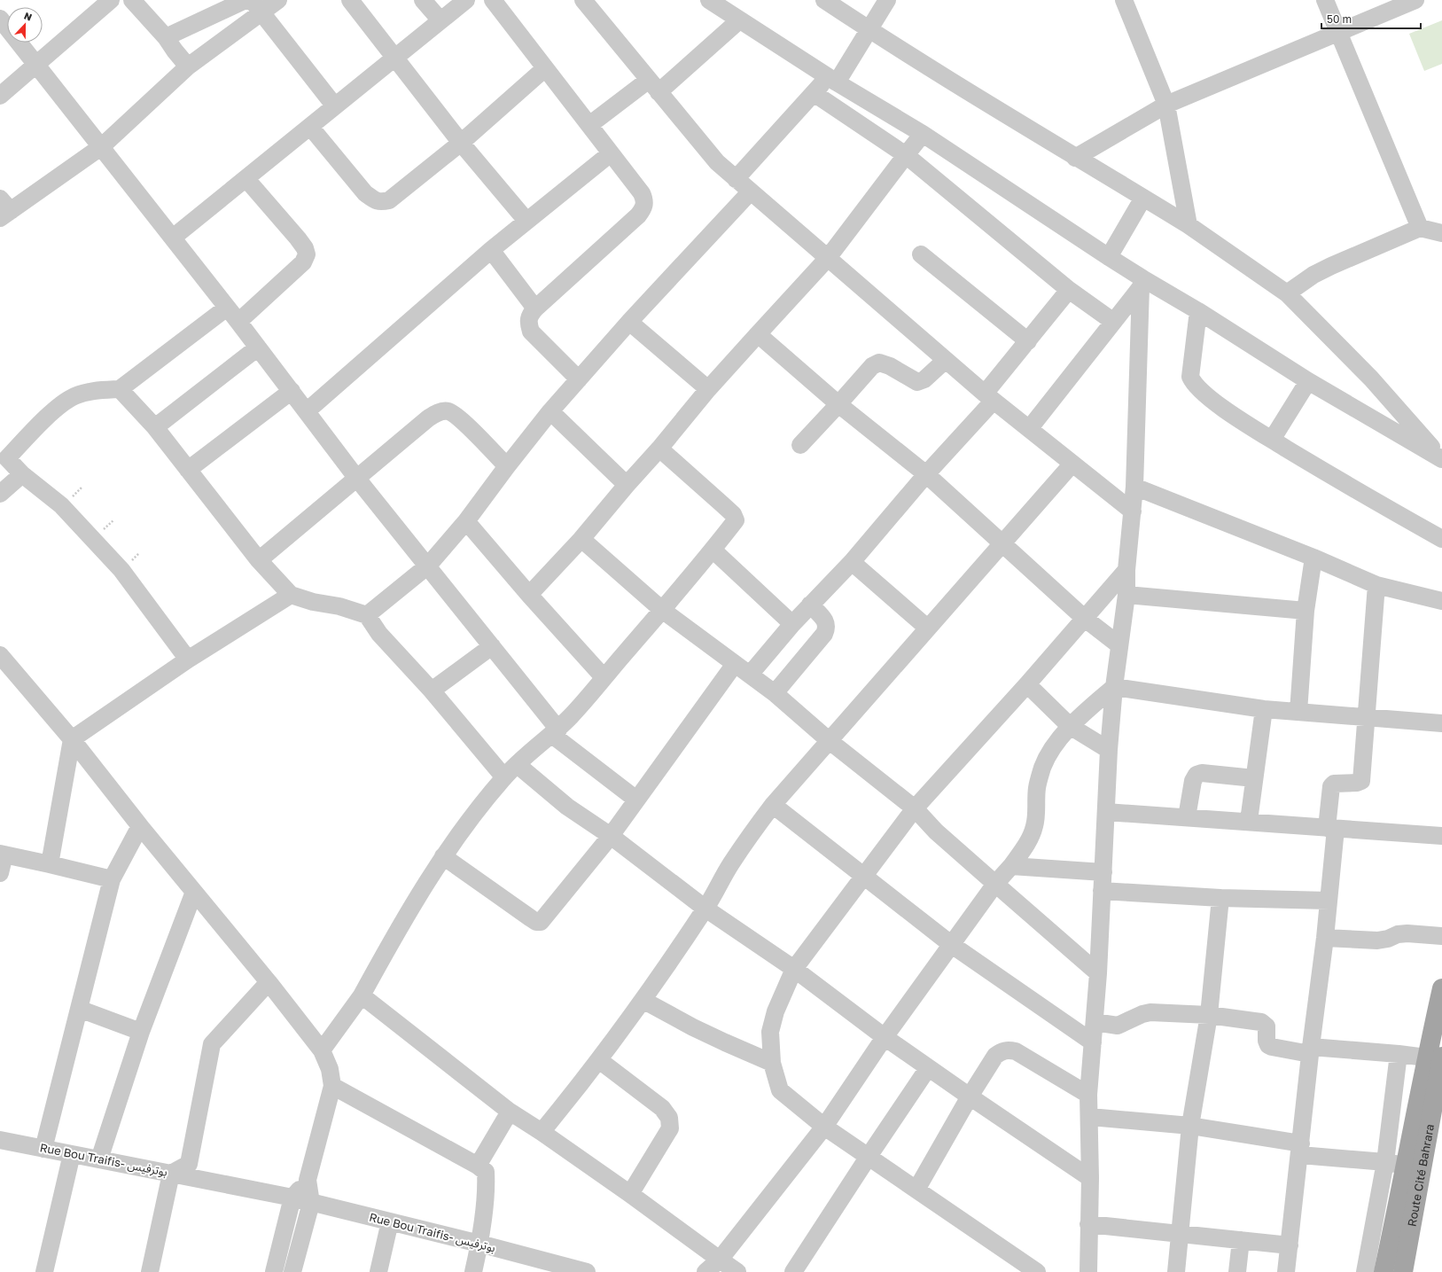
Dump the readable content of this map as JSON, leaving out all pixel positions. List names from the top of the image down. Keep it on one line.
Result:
{"streets":{"main road":["Route Cité Bahrara"],"street":["Rue Bou Traifis- بوترفيس"]},"scale_bar":"50 m","north":"top"}
